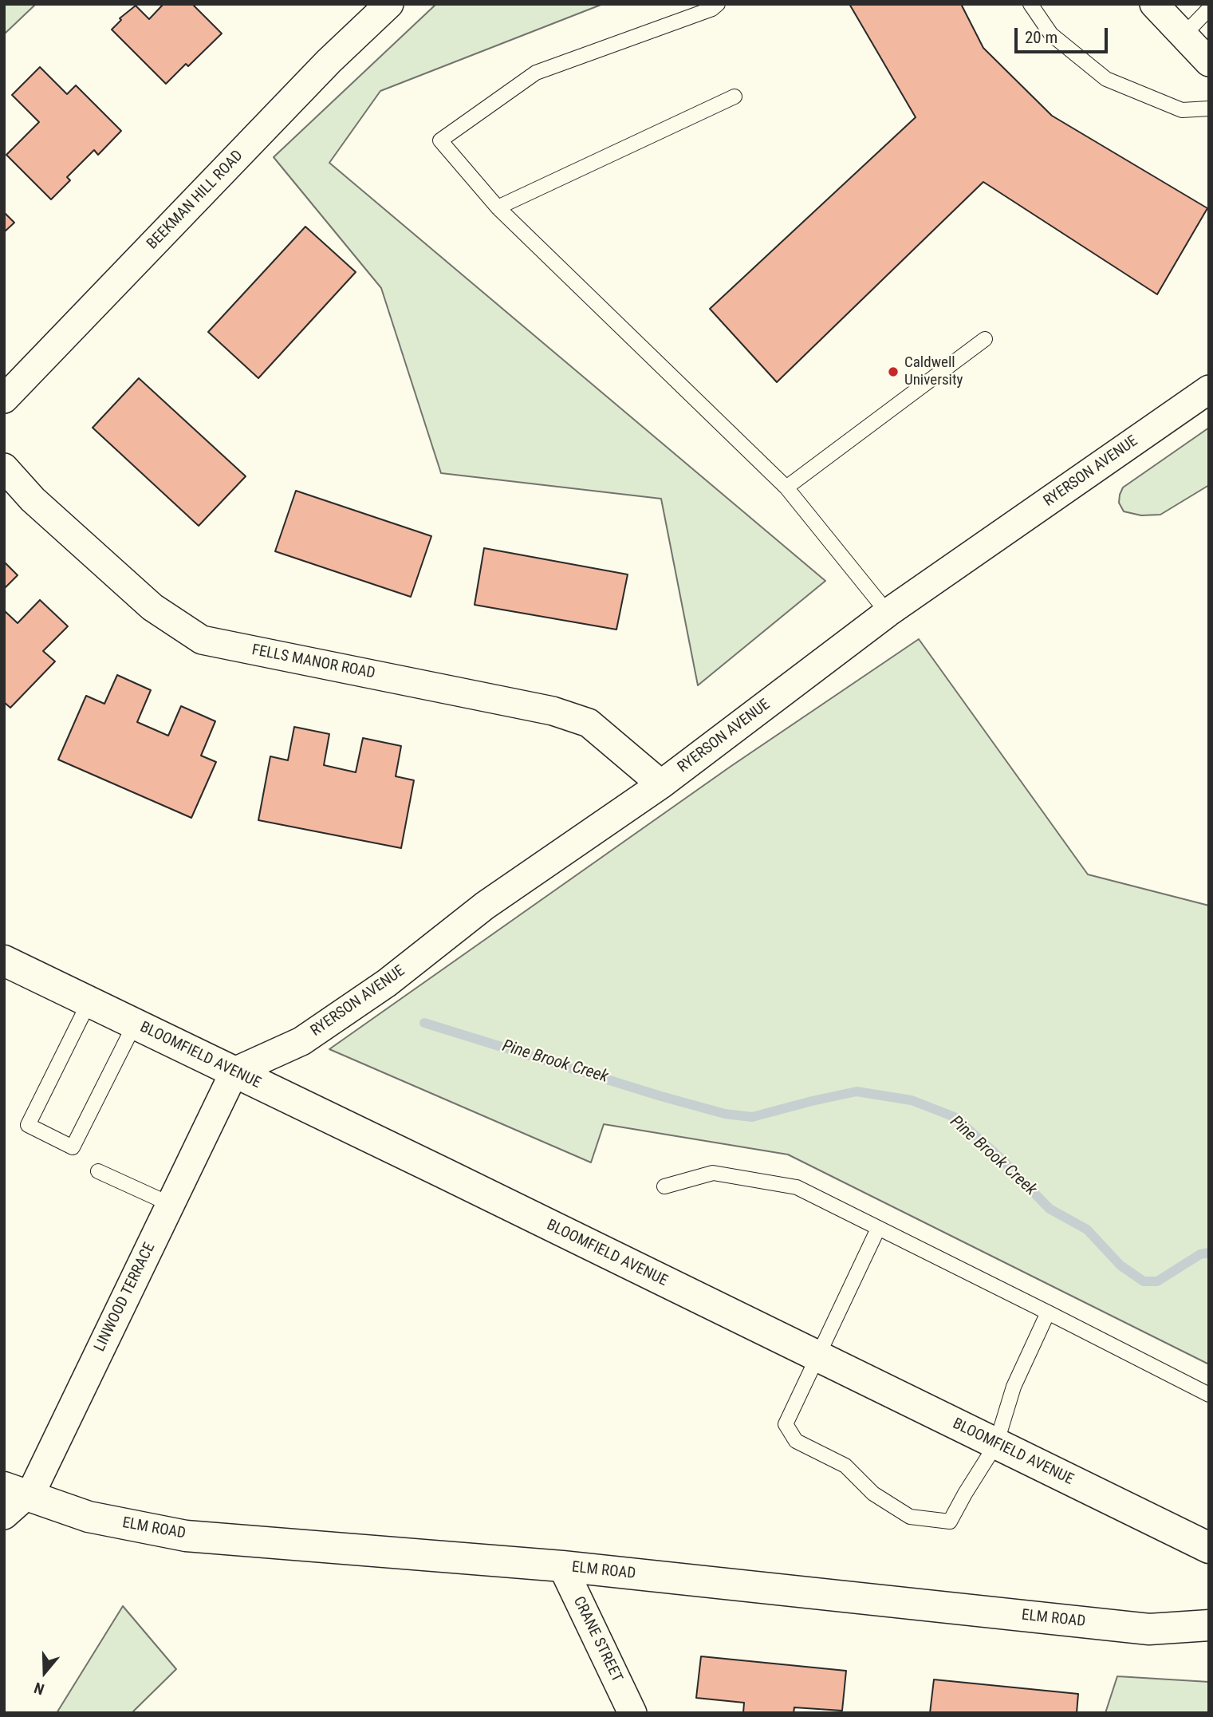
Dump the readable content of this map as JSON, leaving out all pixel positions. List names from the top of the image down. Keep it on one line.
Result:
{"streets":{"main road":["BLOOMFIELD AVENUE","ELM ROAD"],"street":["BEEKMAN HILL ROAD","RYERSON AVENUE","FELLS MANOR ROAD","LINWOOD TERRACE","CRANE STREET"]},"crossings":[["RYERSON AVENUE","FELLS MANOR ROAD"],["RYERSON AVENUE","BLOOMFIELD AVENUE"],["RYERSON AVENUE","LINWOOD TERRACE"],["BLOOMFIELD AVENUE","LINWOOD TERRACE"],["LINWOOD TERRACE","ELM ROAD"],["ELM ROAD","CRANE STREET"]],"water":["Pine Brook Creek"],"places":["Caldwell University"],"scale_bar":"20 m","north":"bottom"}
